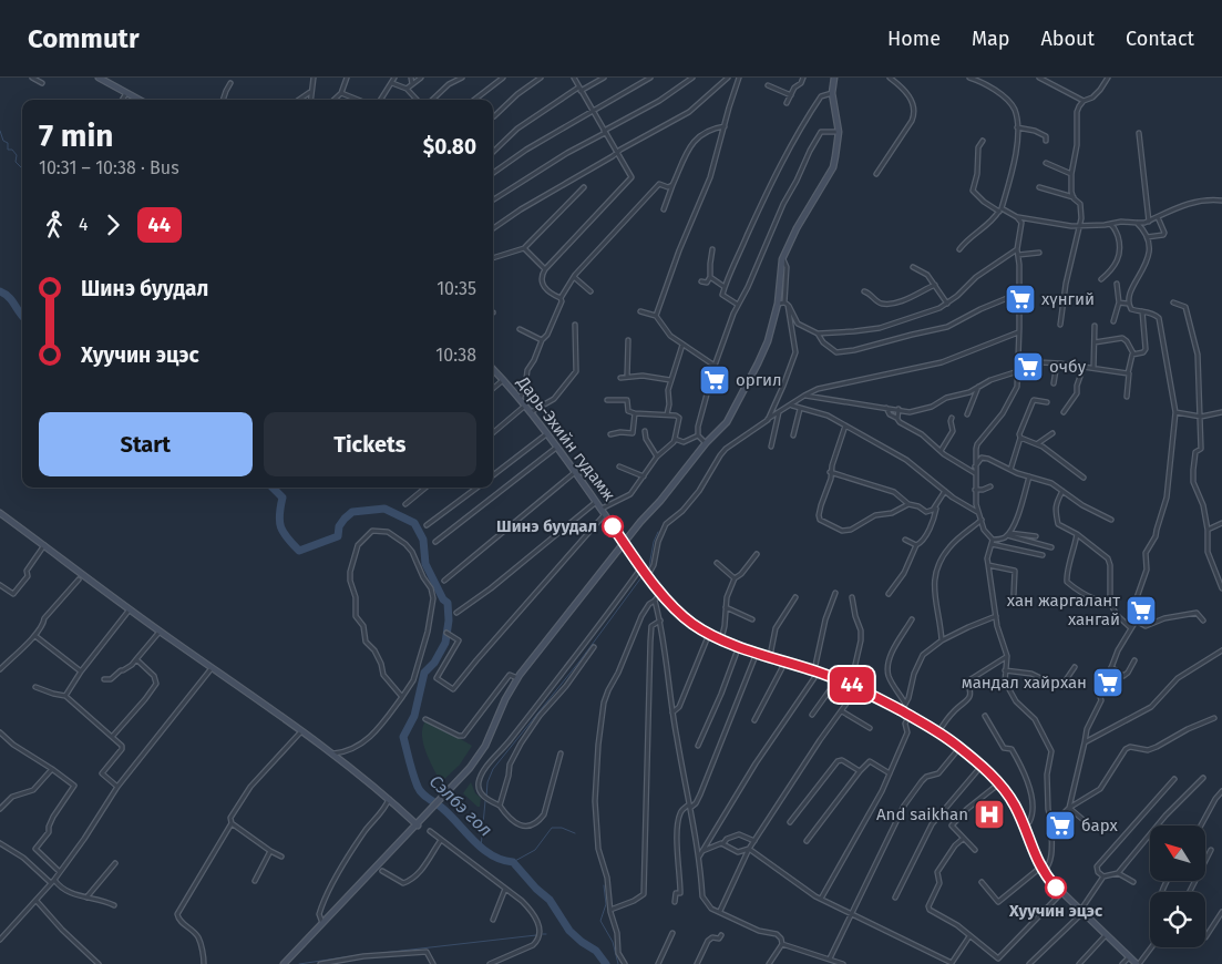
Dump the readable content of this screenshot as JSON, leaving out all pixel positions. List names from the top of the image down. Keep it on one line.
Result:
{"streets":{"main road":["Дарь-Эхийн гудамж"]},"water":["Сэлбэ гол"],"places":{"supermarket":["хүнгий","очбу","оргил","хан жаргалант хангай","мандал хайрхан","барх"],"other":["Шинэ буудал","Хуучин эцэс"],"hospital":["And saikhan"]},"lines":["bus line 44"],"north":"top left","page":{"header":"Commutr","nav":["Home","Map","About","Contact"],"on_map":"44","heading":["7 min","10:31 – 10:38 · Bus","$0.80"],"legs":["4","44"],"list":[{"name":"Шинэ буудал","value":"10:35"},{"name":"Хуучин эцэс","value":"10:38"}],"buttons":["Start","Tickets"]}}
